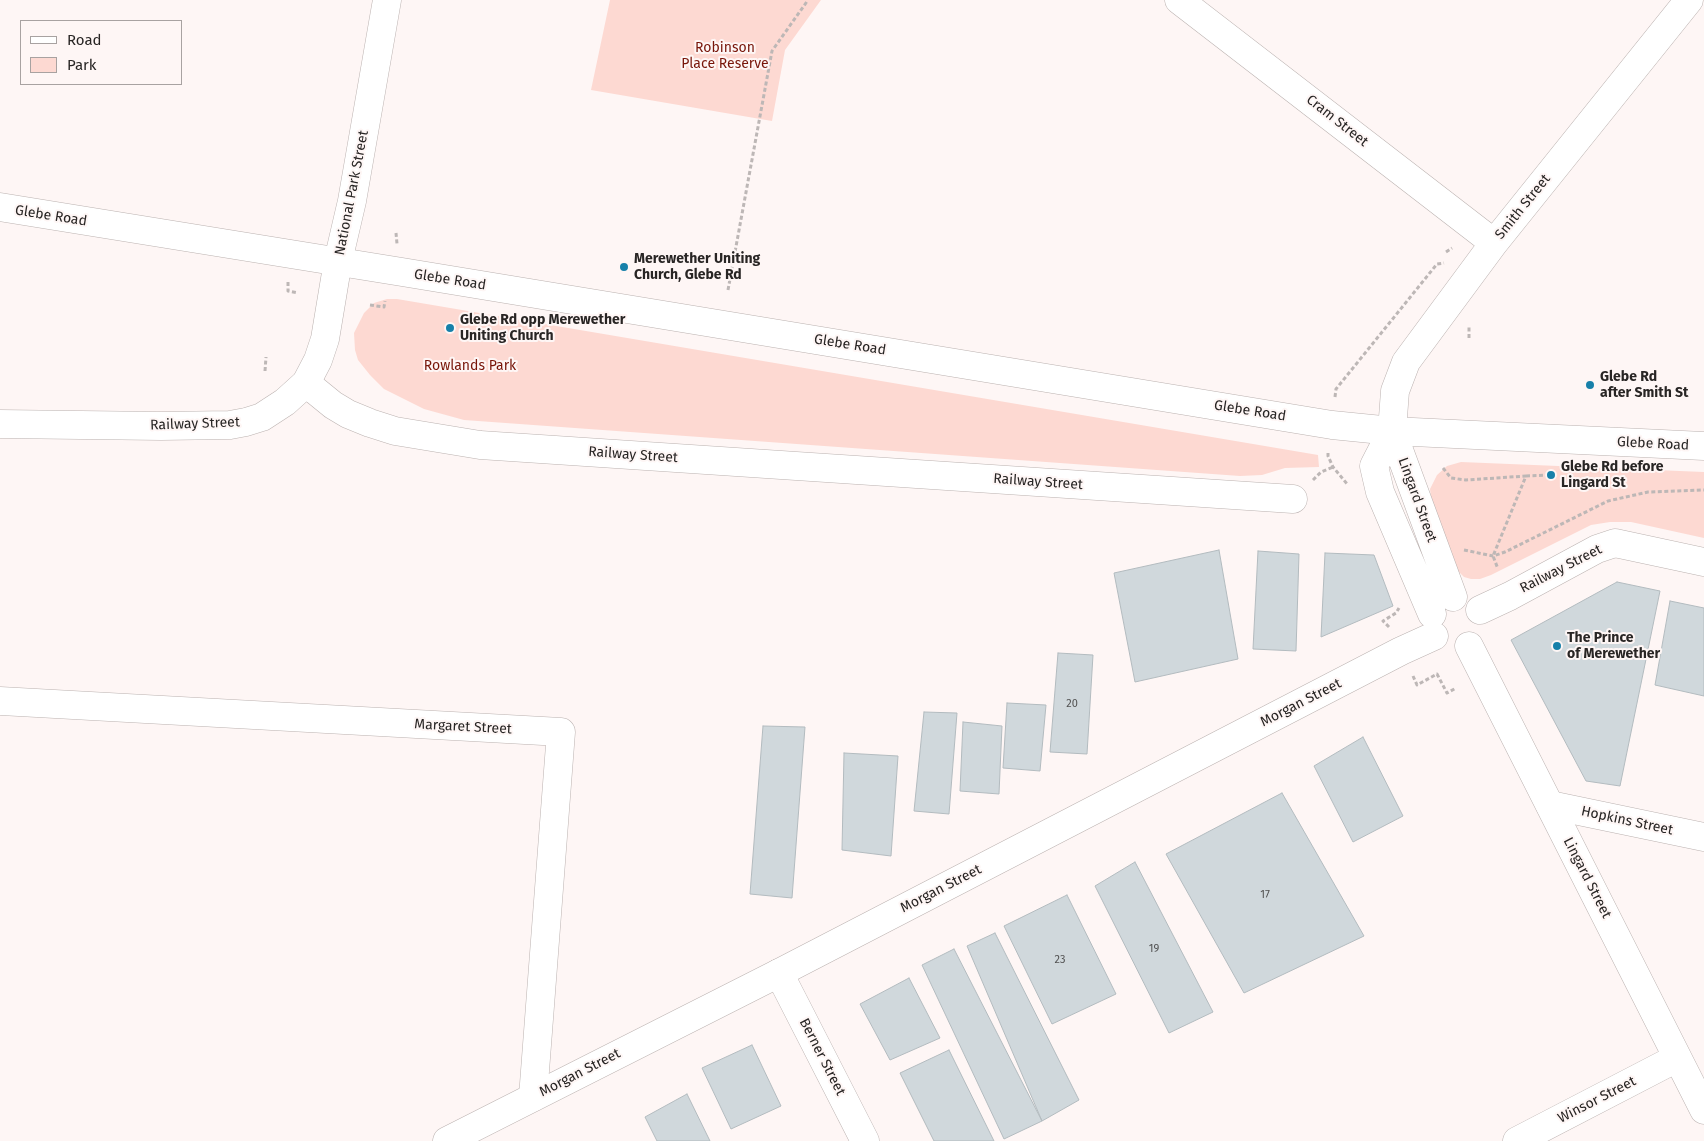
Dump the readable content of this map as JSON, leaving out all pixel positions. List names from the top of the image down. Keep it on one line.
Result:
{"streets":{"street":["Cram Street","National Park Street","Smith Street","Glebe Road","Railway Street","Lingard Street","Morgan Street","Margaret Street","Hopkins Street","Berner Street","Winsor Street"]},"crossings":[["Cram Street","Smith Street"],["National Park Street","Glebe Road"],["National Park Street","Railway Street"],["Smith Street","Glebe Road"],["Smith Street","Lingard Street"],["Glebe Road","Lingard Street"],["Railway Street","Lingard Street"],["Railway Street","Morgan Street"],["Lingard Street","Morgan Street"],["Lingard Street","Hopkins Street"],["Lingard Street","Winsor Street"],["Morgan Street","Margaret Street"],["Morgan Street","Berner Street"]],"parks":["Robinson Place Reserve","Rowlands Park"],"places":["Merewether Uniting Church, Glebe Rd","Glebe Rd opp Merewether Uniting Church","Glebe Rd after Smith St","Glebe Rd before Lingard St","The Prince of Merewether"],"house_numbers":["20","17","19","23"],"legend":["Road","Park"]}
